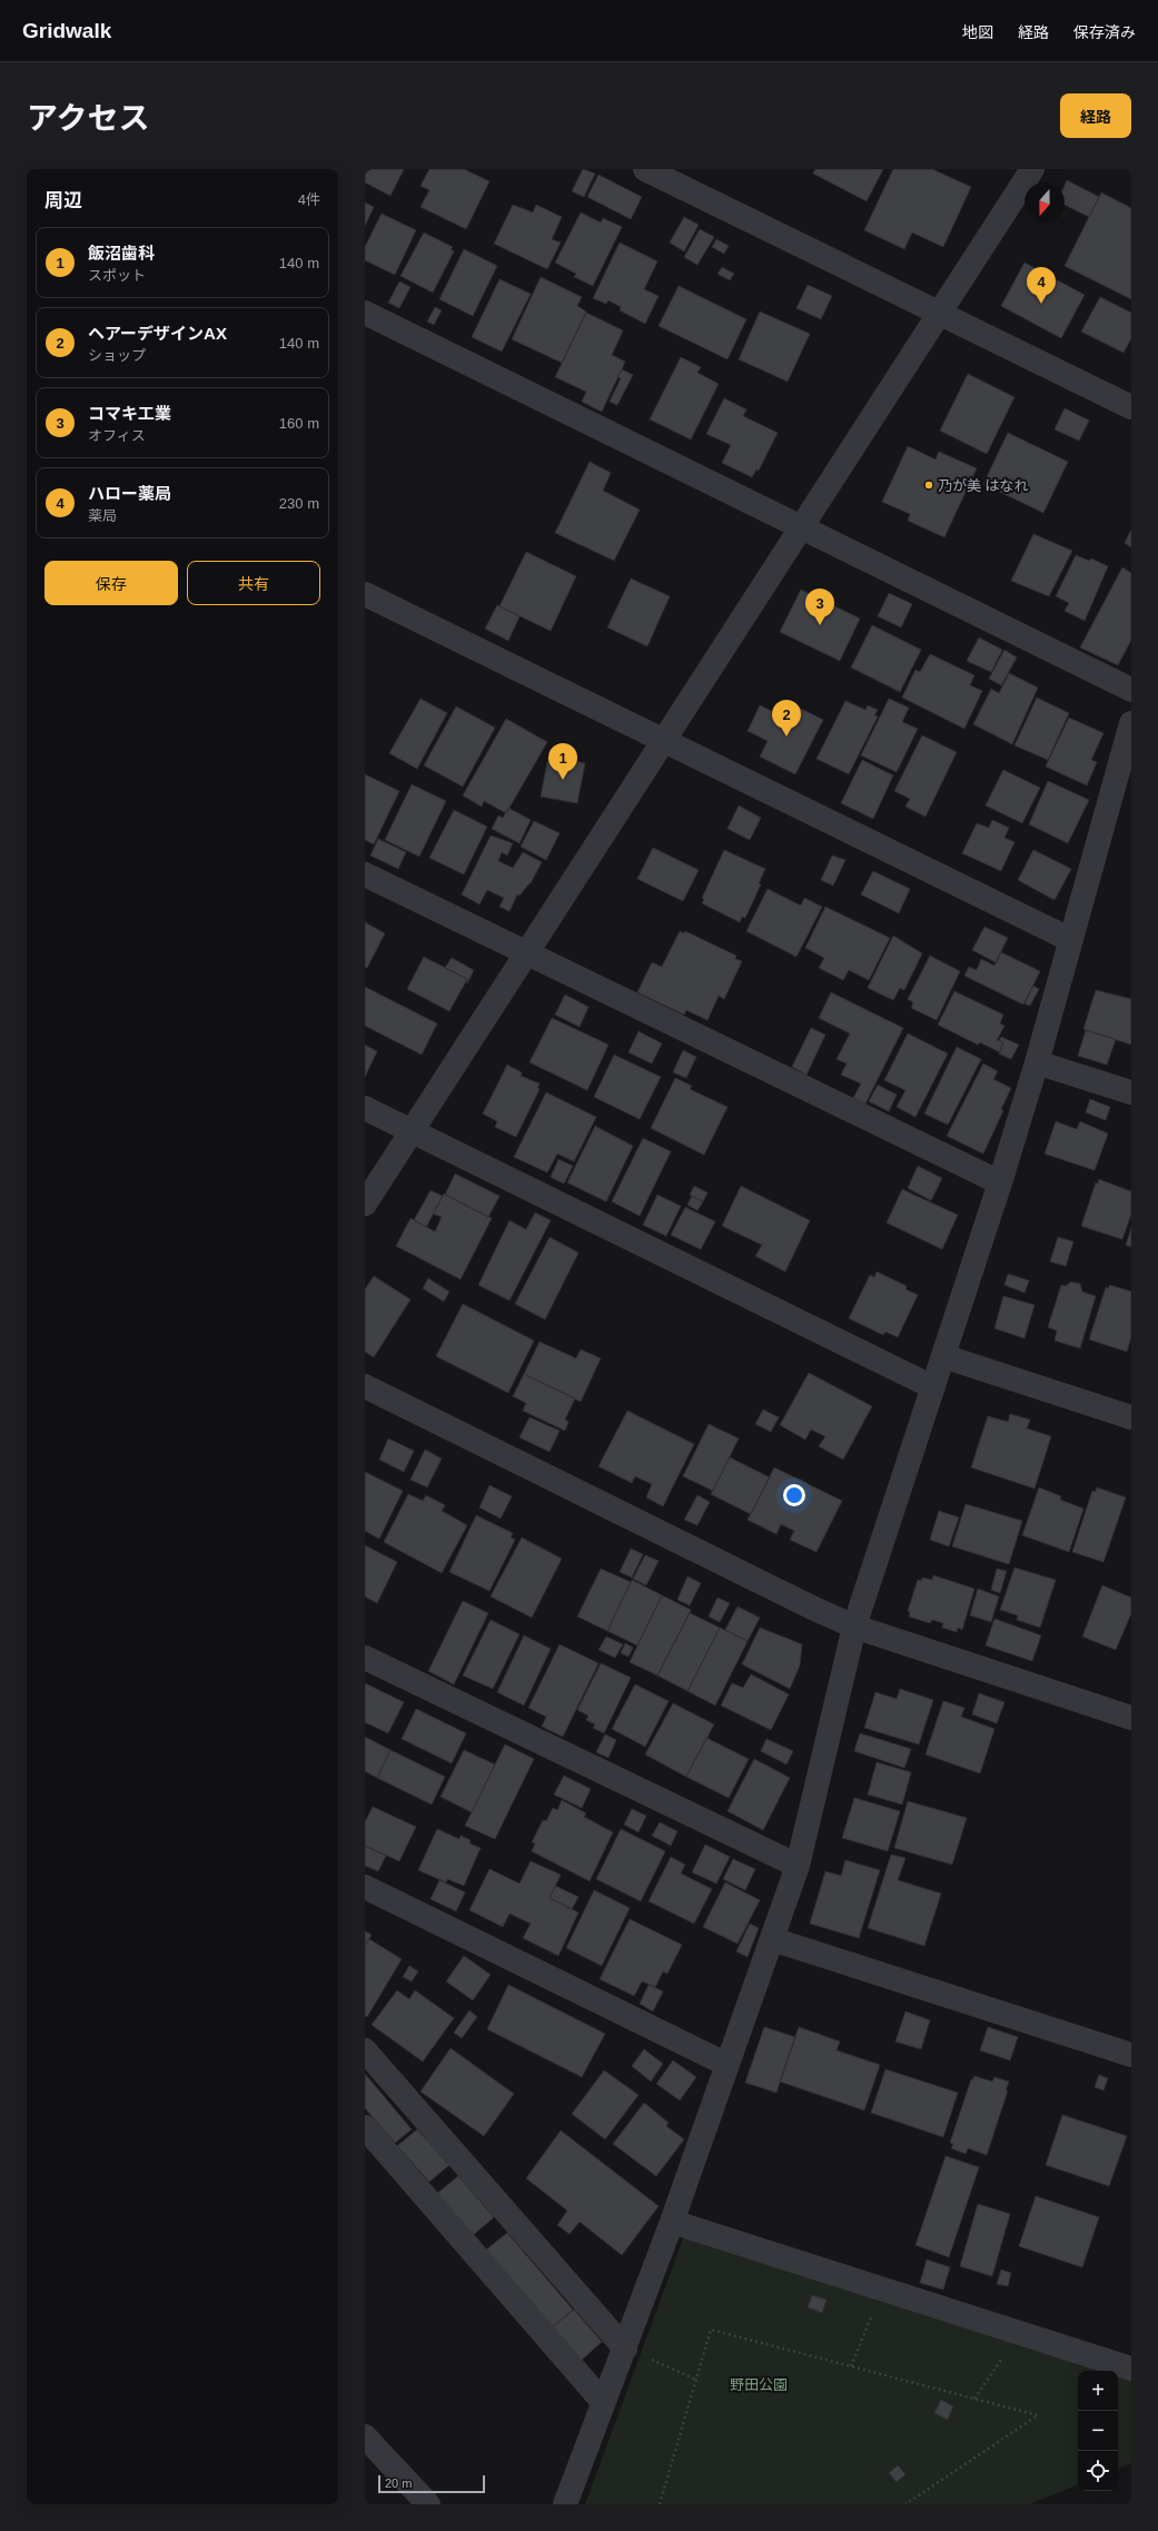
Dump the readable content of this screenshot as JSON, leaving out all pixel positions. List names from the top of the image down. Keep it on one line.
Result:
{"parks":["野田公園"],"places":["乃が美 はなれ"],"scale_bar":"20 m","north":"bottom","page":{"header":"Gridwalk","nav":["地図","経路","保存済み"],"title":"アクセス","buttons":["経路",["保存","共有"]],"heading":["周辺","4件"],"list":[{"mark":"1","name":"飯沼歯科","note":"スポット","value":"140 m"},{"mark":"2","name":"ヘアーデザインAX","note":"ショップ","value":"140 m"},{"mark":"3","name":"コマキ工業","note":"オフィス","value":"160 m"},{"mark":"4","name":"ハロー薬局","note":"薬局","value":"230 m"}],"pins":["4","3","2","1"],"map_buttons":["+","−"],"scale":"20 m"}}
